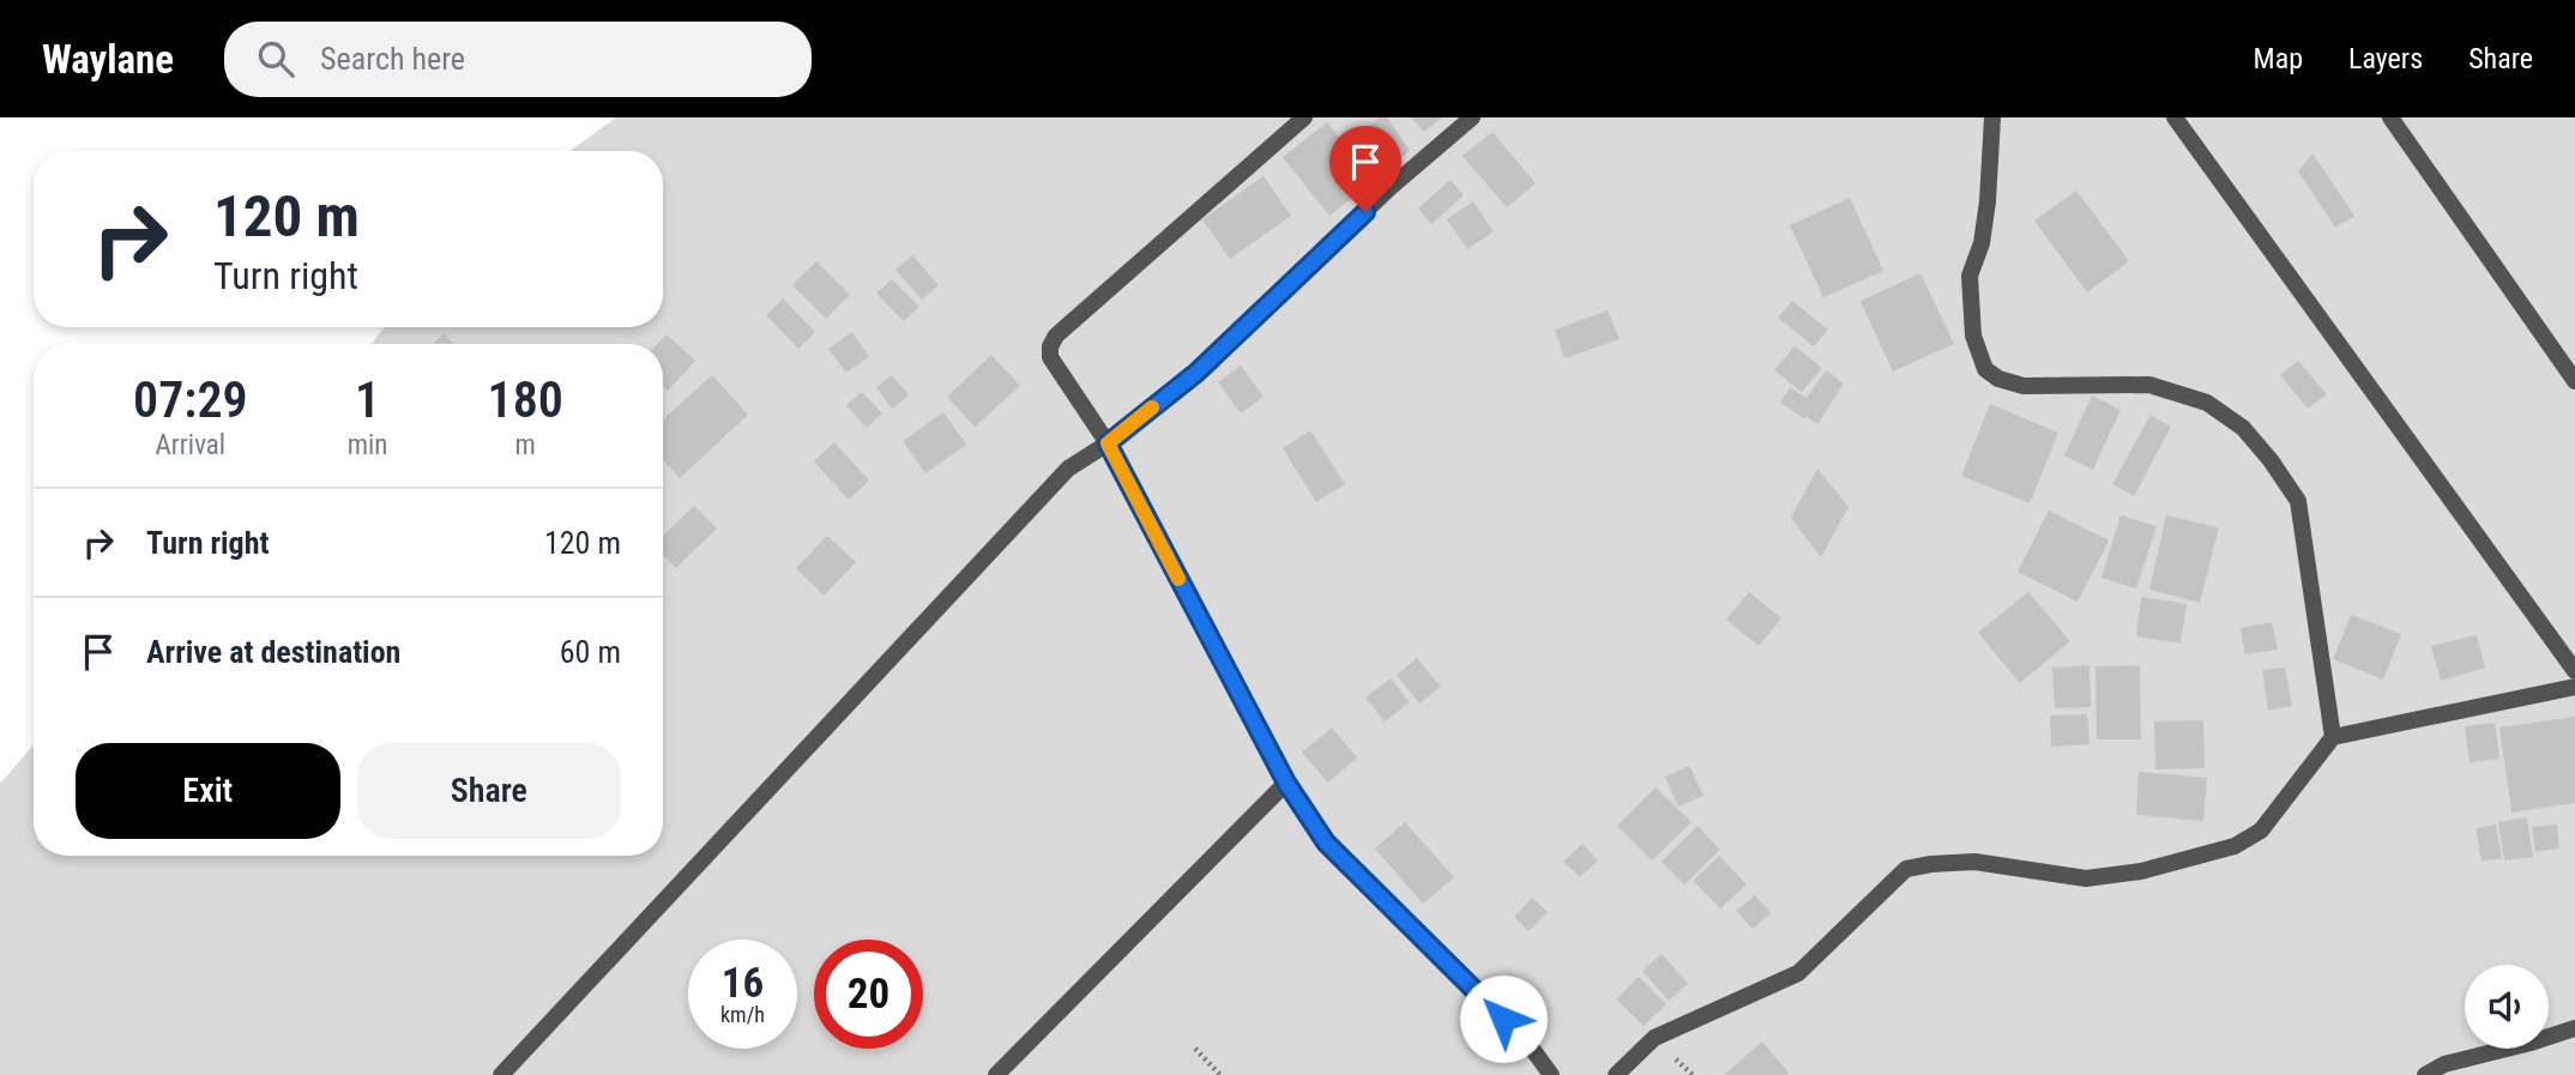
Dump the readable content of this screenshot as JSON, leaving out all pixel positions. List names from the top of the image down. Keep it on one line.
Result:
{"page":{"header":"Waylane","search":"Search here","nav":["Map","Layers","Share"],"turn":["120 m","Turn right"],"eta":["07:29","Arrival","1","min","180","m"],"list":[{"name":"Turn right","value":"120 m"},{"name":"Arrive at destination","value":"60 m"}],"buttons":["Exit","Share"],"speed":"16 km/h","limit":"20"}}
